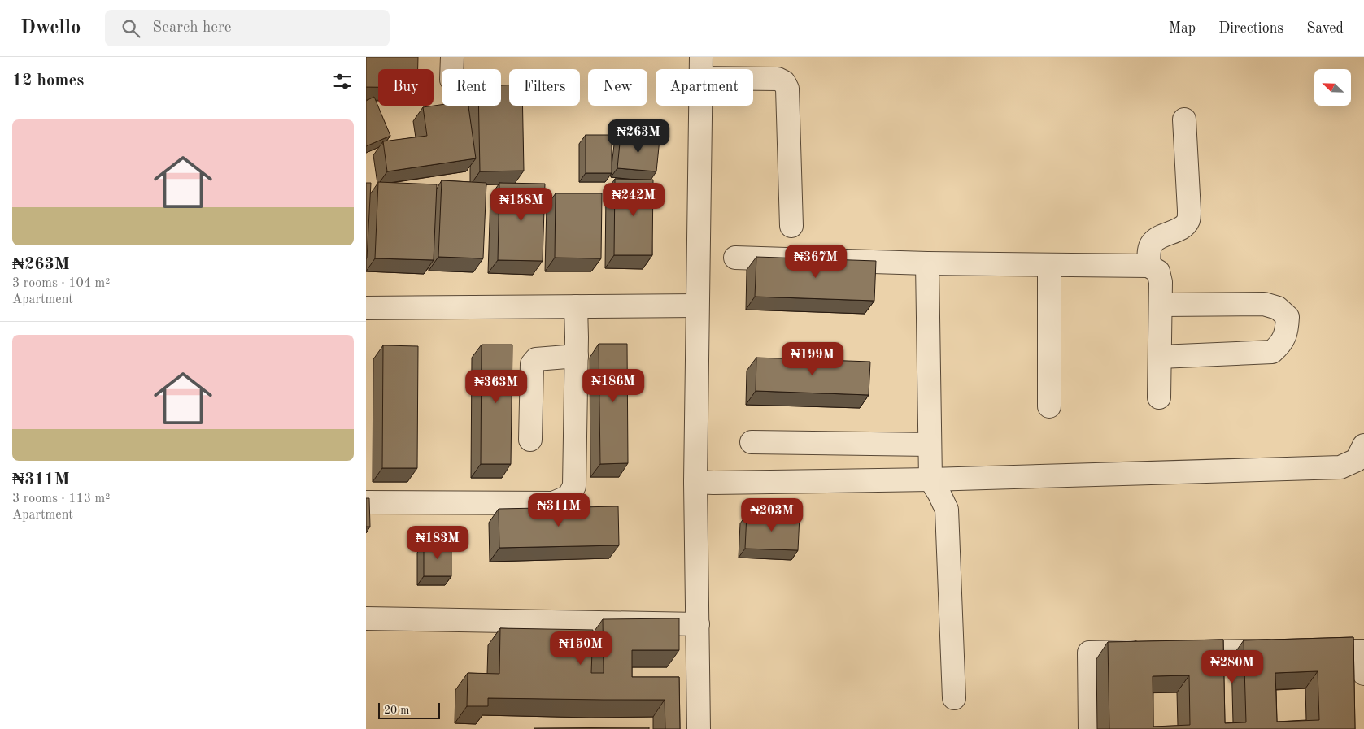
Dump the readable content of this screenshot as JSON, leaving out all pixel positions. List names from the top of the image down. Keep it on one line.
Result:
{"scale_bar":"20 m","north":"top left","page":{"header":"Dwello","search":"Search here","nav":["Map","Directions","Saved"],"heading":"12 homes","chip":["Buy","Rent","Filters","New","Apartment"],"list":[{"name":"₦263M","note":"3 rooms · 104 m² · Apartment"},{"name":"₦311M","note":"3 rooms · 113 m² · Apartment"}],"price":["₦263M","₦242M","₦158M","₦367M","₦199M","₦186M","₦363M","₦311M","₦203M","₦183M","₦150M","₦280M"],"scale":"20 m"}}
